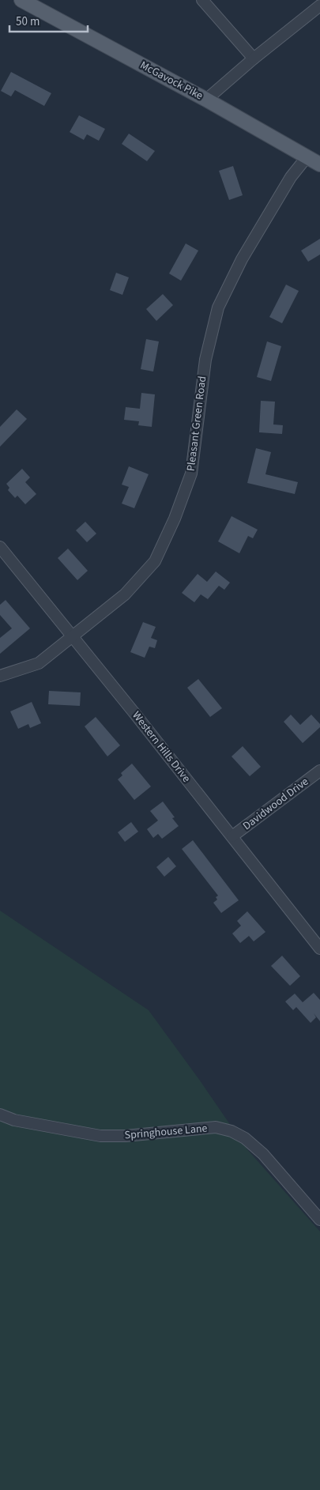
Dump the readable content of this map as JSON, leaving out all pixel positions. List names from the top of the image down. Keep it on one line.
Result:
{"streets":{"main road":["McGavock Pike"],"street":["Pleasant Green Road","Western Hills Drive","Davidwood Drive","Springhouse Lane"]},"crossings":[["McGavock Pike","Pleasant Green Road"],["Pleasant Green Road","Western Hills Drive"],["Western Hills Drive","Davidwood Drive"]],"scale_bar":"50 m"}
